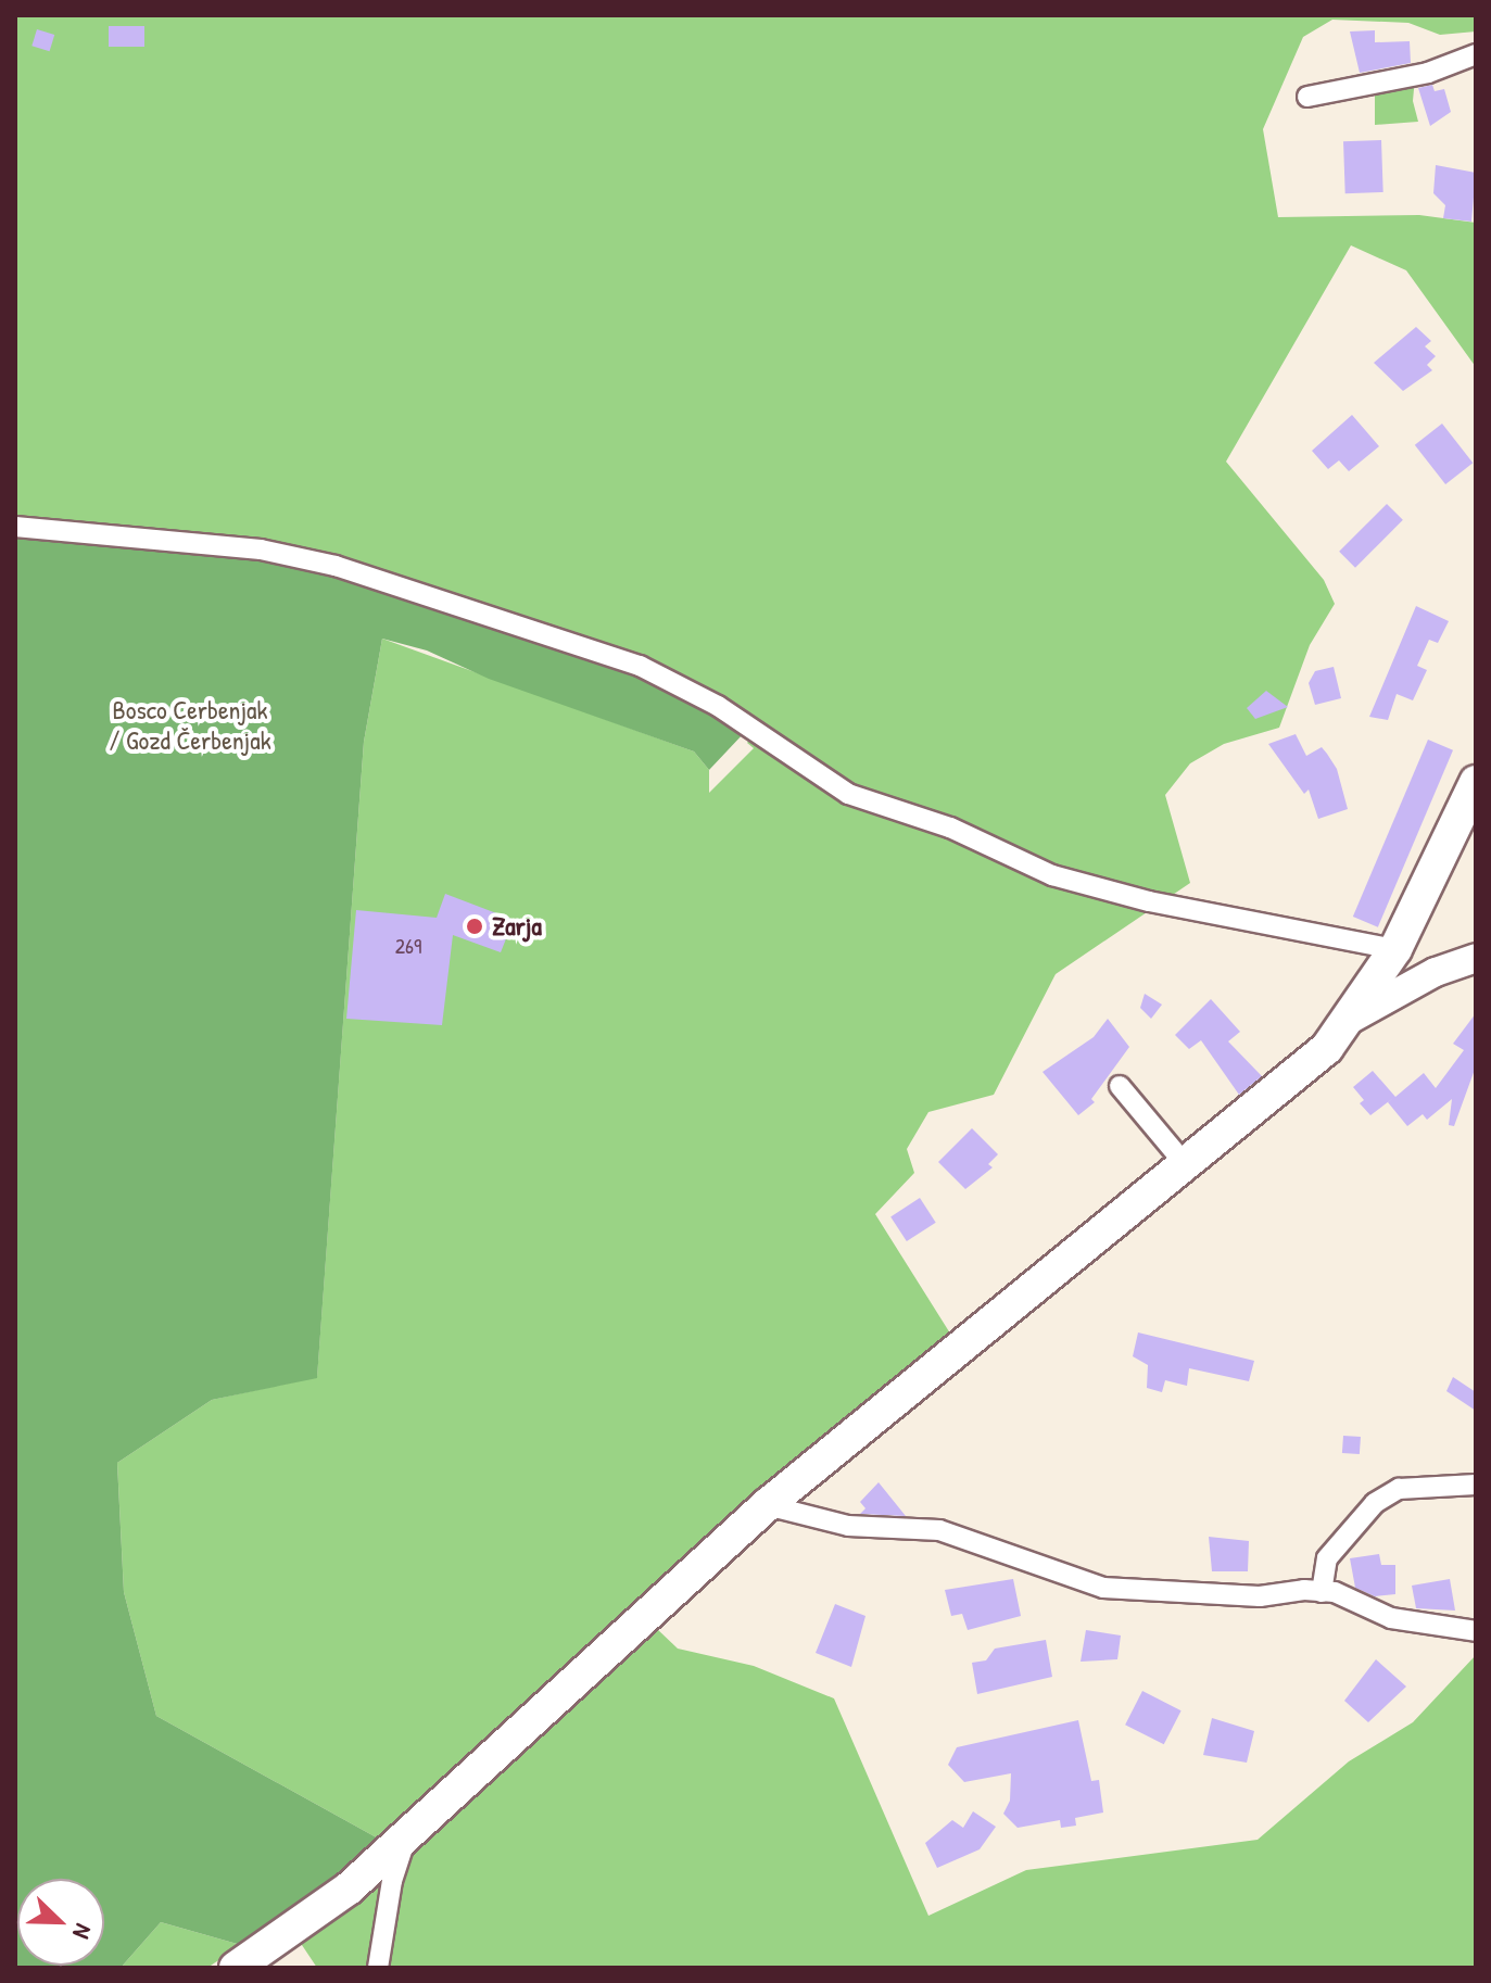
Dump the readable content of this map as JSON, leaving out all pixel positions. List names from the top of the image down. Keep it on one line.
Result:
{"parks":["Bosco Cerbenjak / Gozd Čerbenjak"],"places":["Zarja"],"house_numbers":["269"],"north":"bottom right"}
